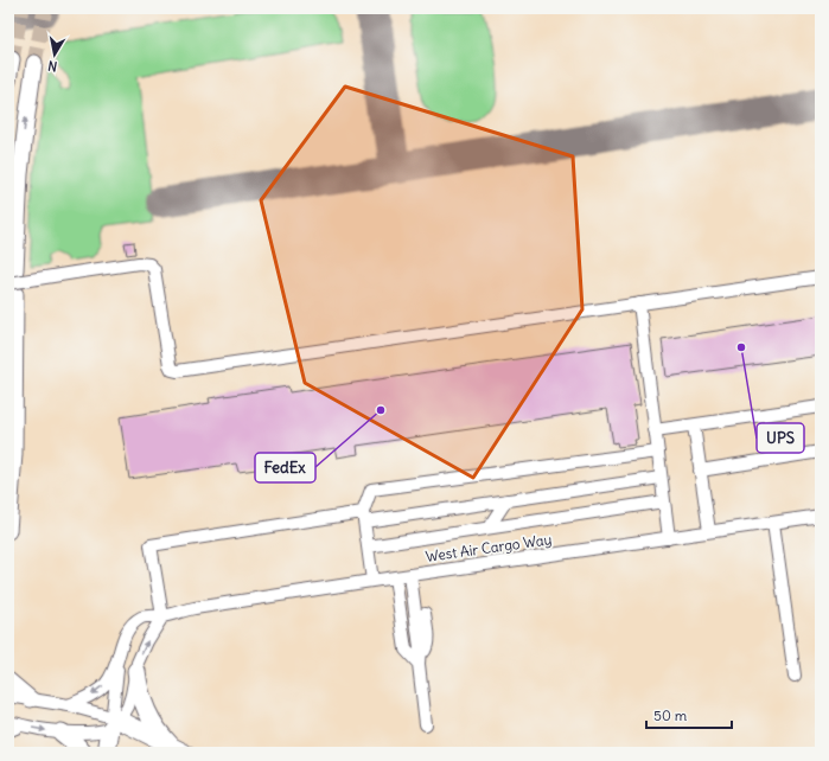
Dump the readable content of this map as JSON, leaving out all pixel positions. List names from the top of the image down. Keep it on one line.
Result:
{"streets":{"street":["West Air Cargo Way"]},"places":["UPS","FedEx"],"scale_bar":"50 m","north":"bottom"}
